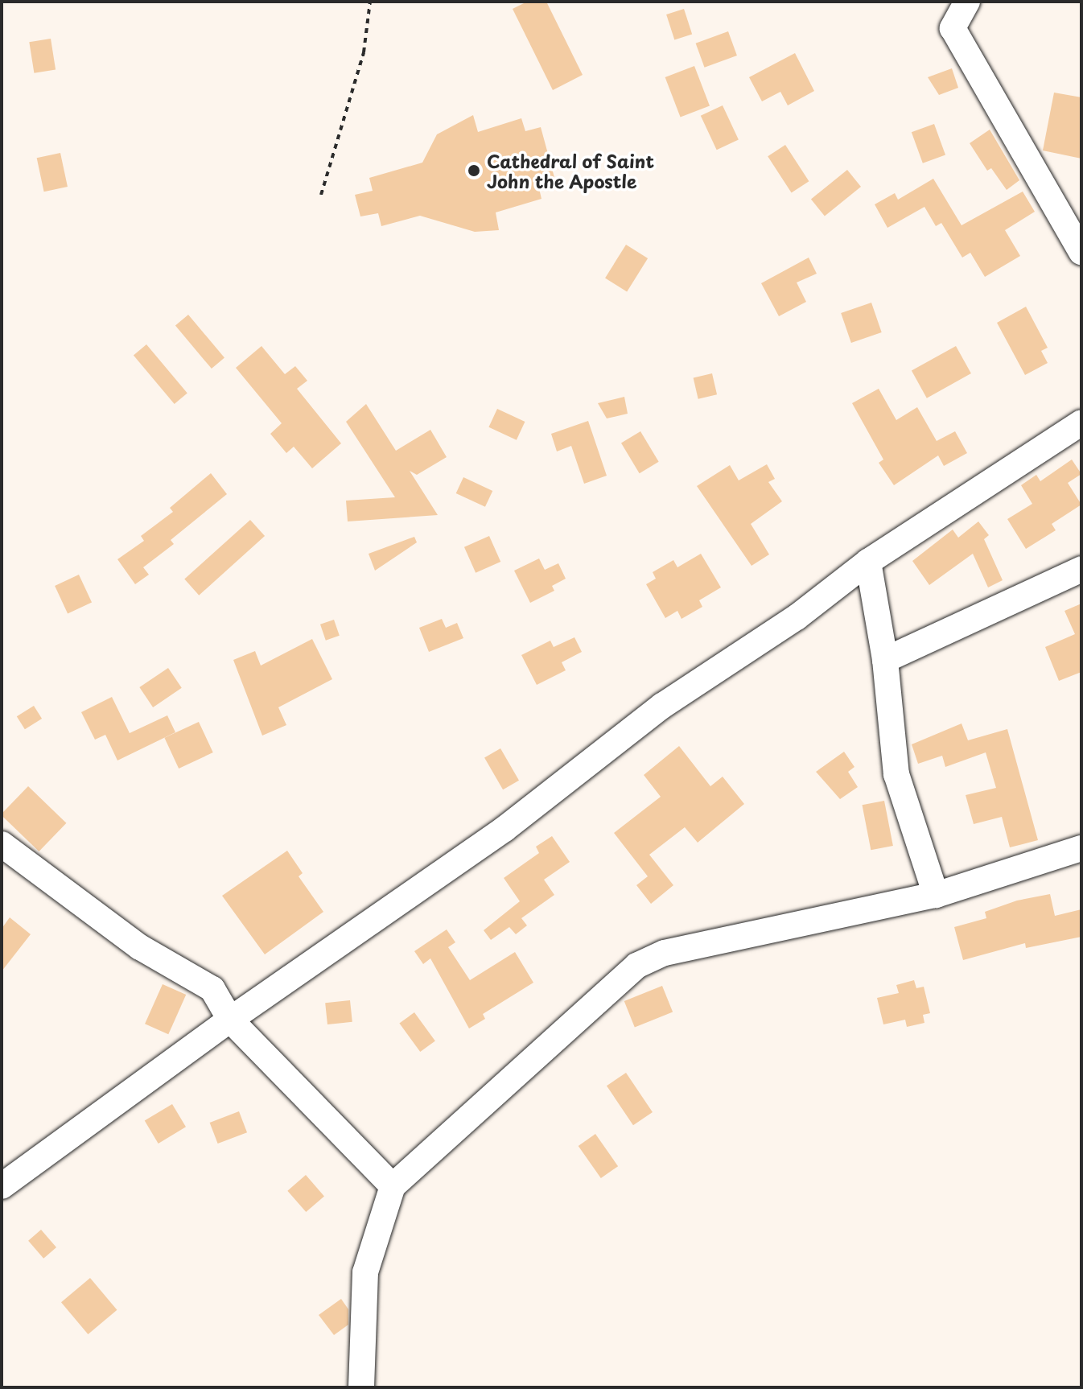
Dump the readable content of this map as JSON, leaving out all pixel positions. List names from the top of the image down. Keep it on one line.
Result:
{"places":["Cathedral of Saint John the Apostle"]}
